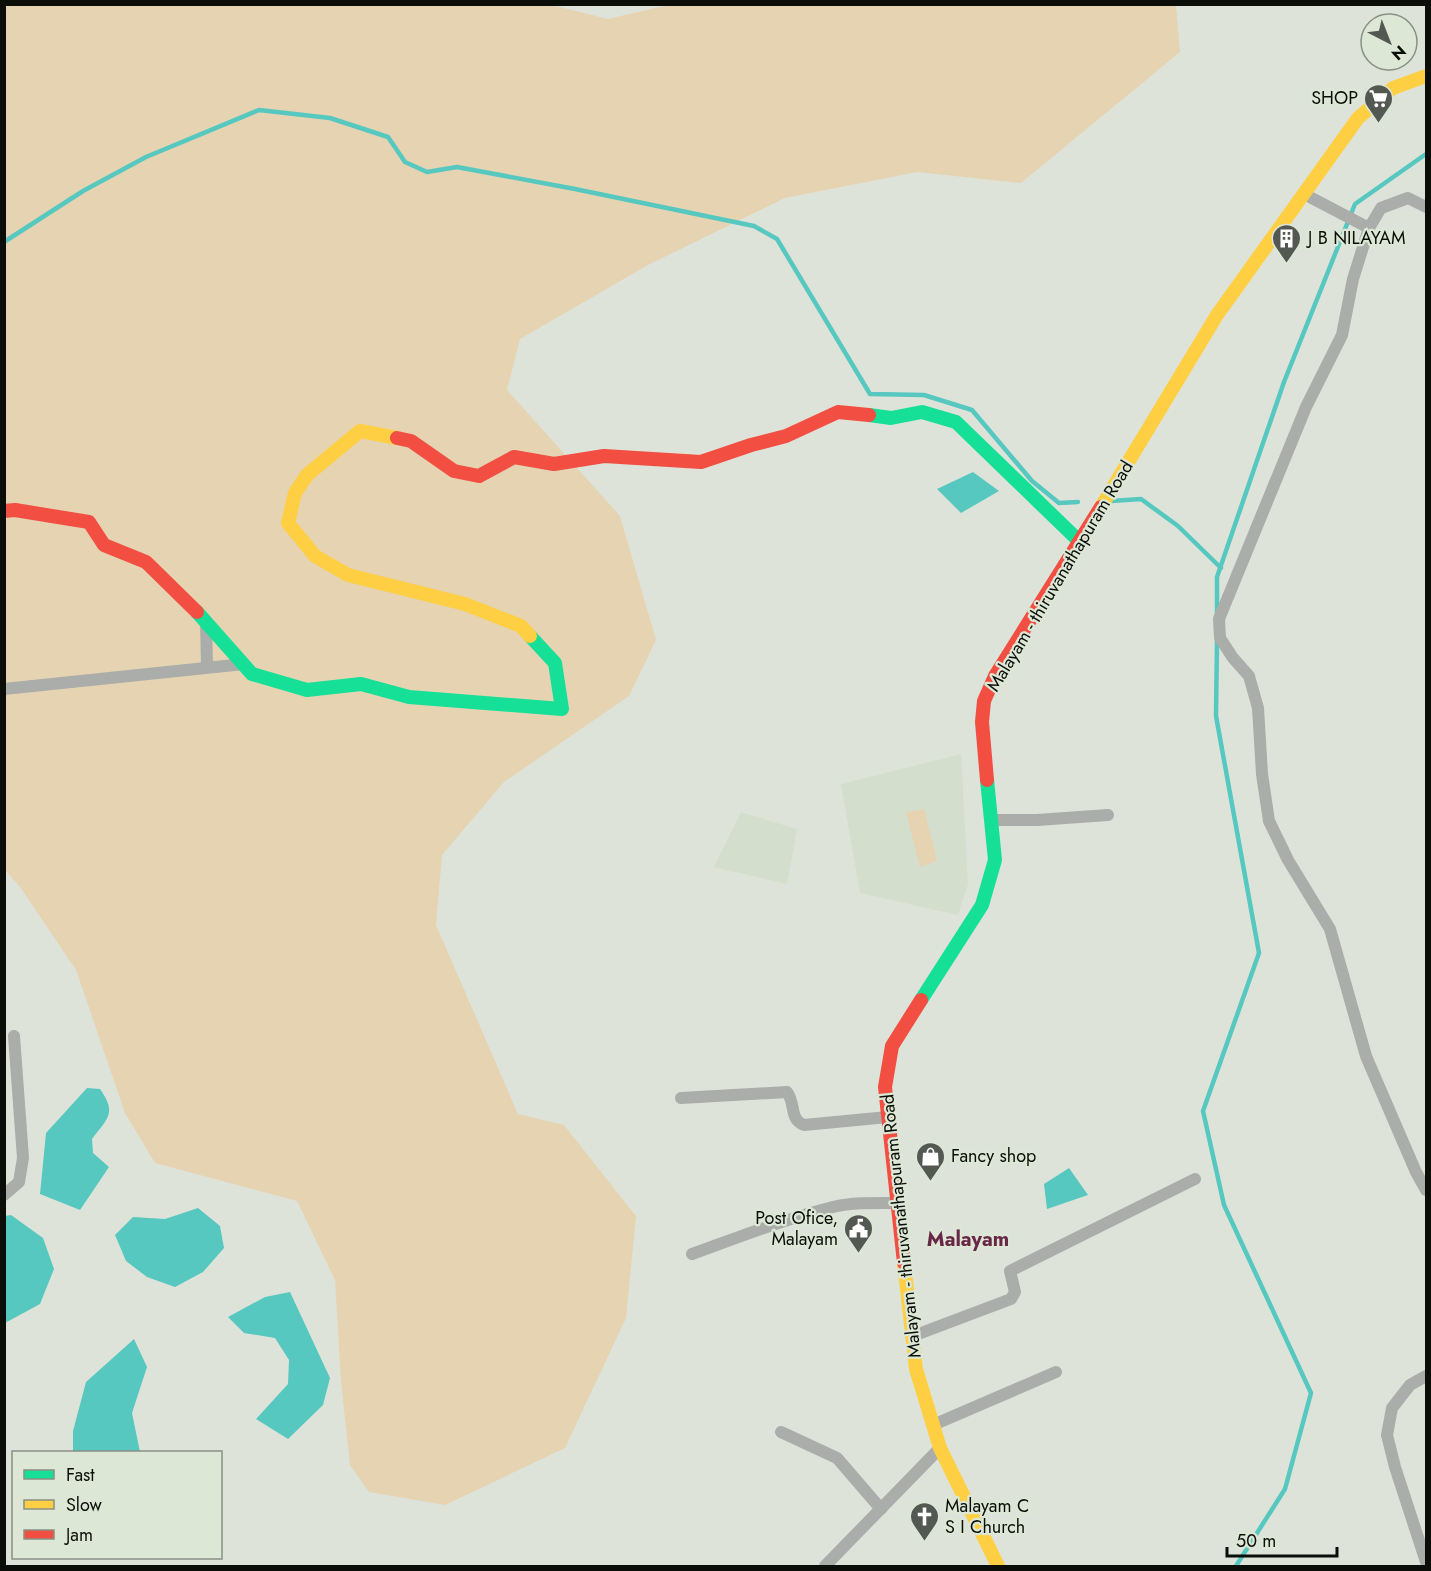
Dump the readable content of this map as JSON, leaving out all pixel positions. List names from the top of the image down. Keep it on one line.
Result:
{"streets":{"street":["Malayam - thiruvanathapuram Road"]},"districts":["Malayam"],"places":{"supermarket":["SHOP"],"building":["J B NILAYAM"],"shop":["Fancy shop"],"public building":["Post Ofice, Malayam"],"church":["Malayam C S I Church"]},"legend":["Fast","Slow","Jam"],"scale_bar":"50 m","north":"bottom right"}
